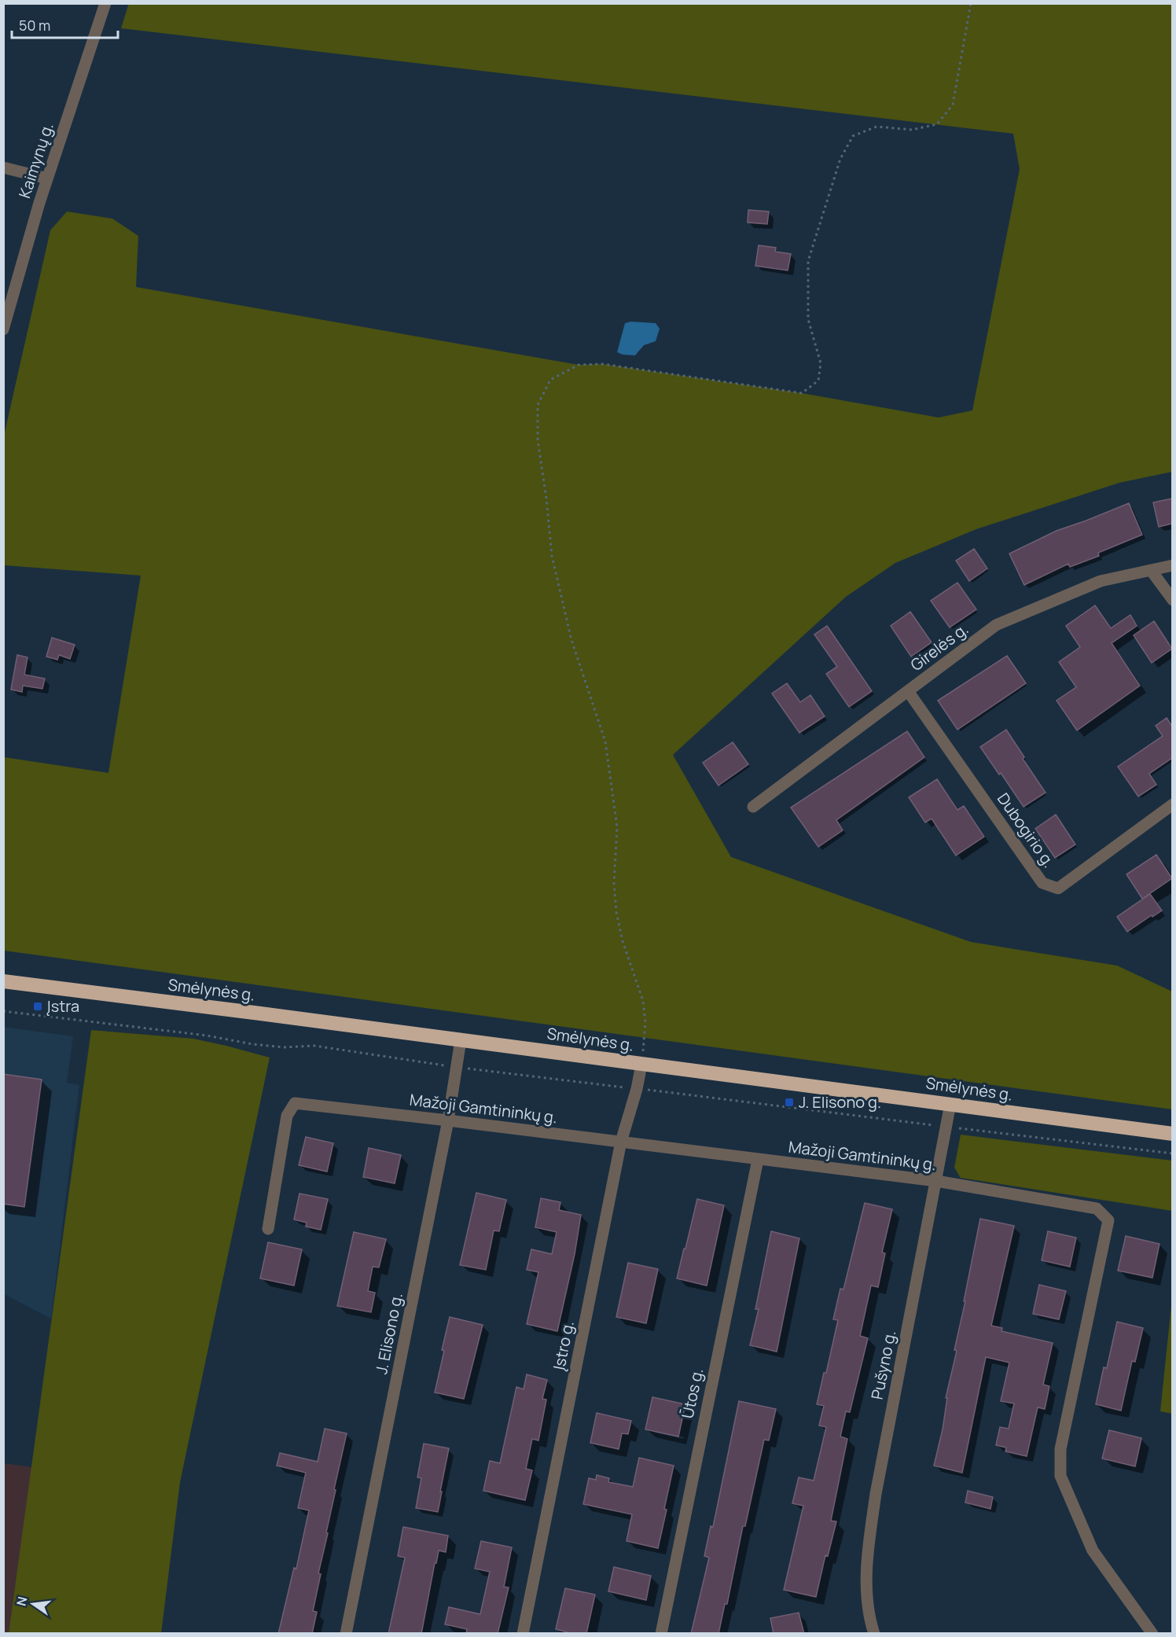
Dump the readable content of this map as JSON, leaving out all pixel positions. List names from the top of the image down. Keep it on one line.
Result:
{"streets":{"highway":["Smėlynės g."],"street":["Kaimynų g.","Girelės g.","Dubogirio g.","Mažoji Gamtininkų g.","J. Elisono g.","Įstro g.","Pušyno g.","Ūtos g."]},"crossings":[["Girelės g.","Dubogirio g."],["Smėlynės g.","J. Elisono g."],["Smėlynės g.","Įstro g."],["Smėlynės g.","Pušyno g."],["Mažoji Gamtininkų g.","J. Elisono g."],["Mažoji Gamtininkų g.","Įstro g."],["Mažoji Gamtininkų g.","Pušyno g."],["Mažoji Gamtininkų g.","Ūtos g."]],"places":{"transit":["Įstra","J. Elisono g."]},"scale_bar":"50 m","north":"left"}
